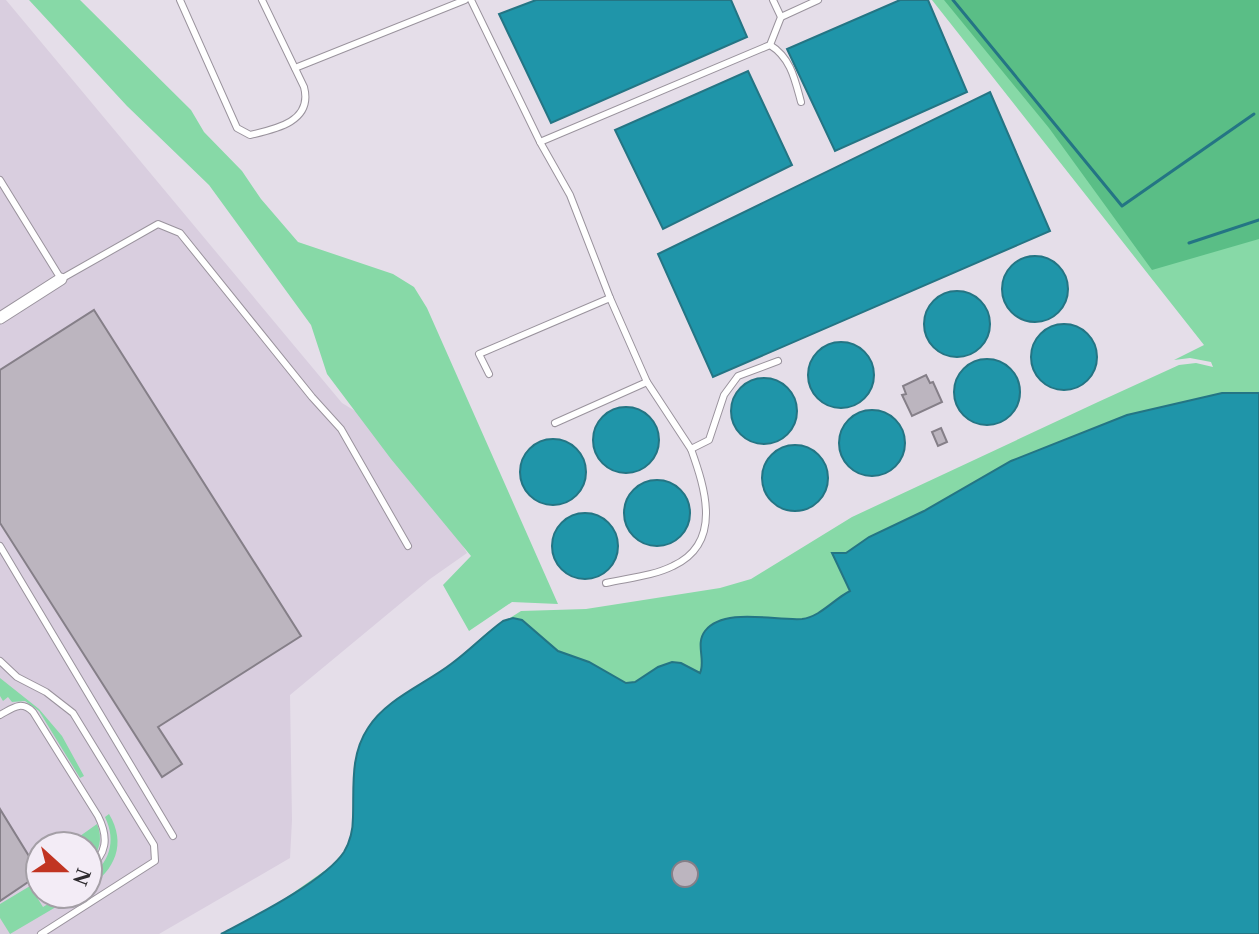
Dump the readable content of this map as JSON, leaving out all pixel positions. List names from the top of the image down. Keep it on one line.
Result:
{"north":"right"}
